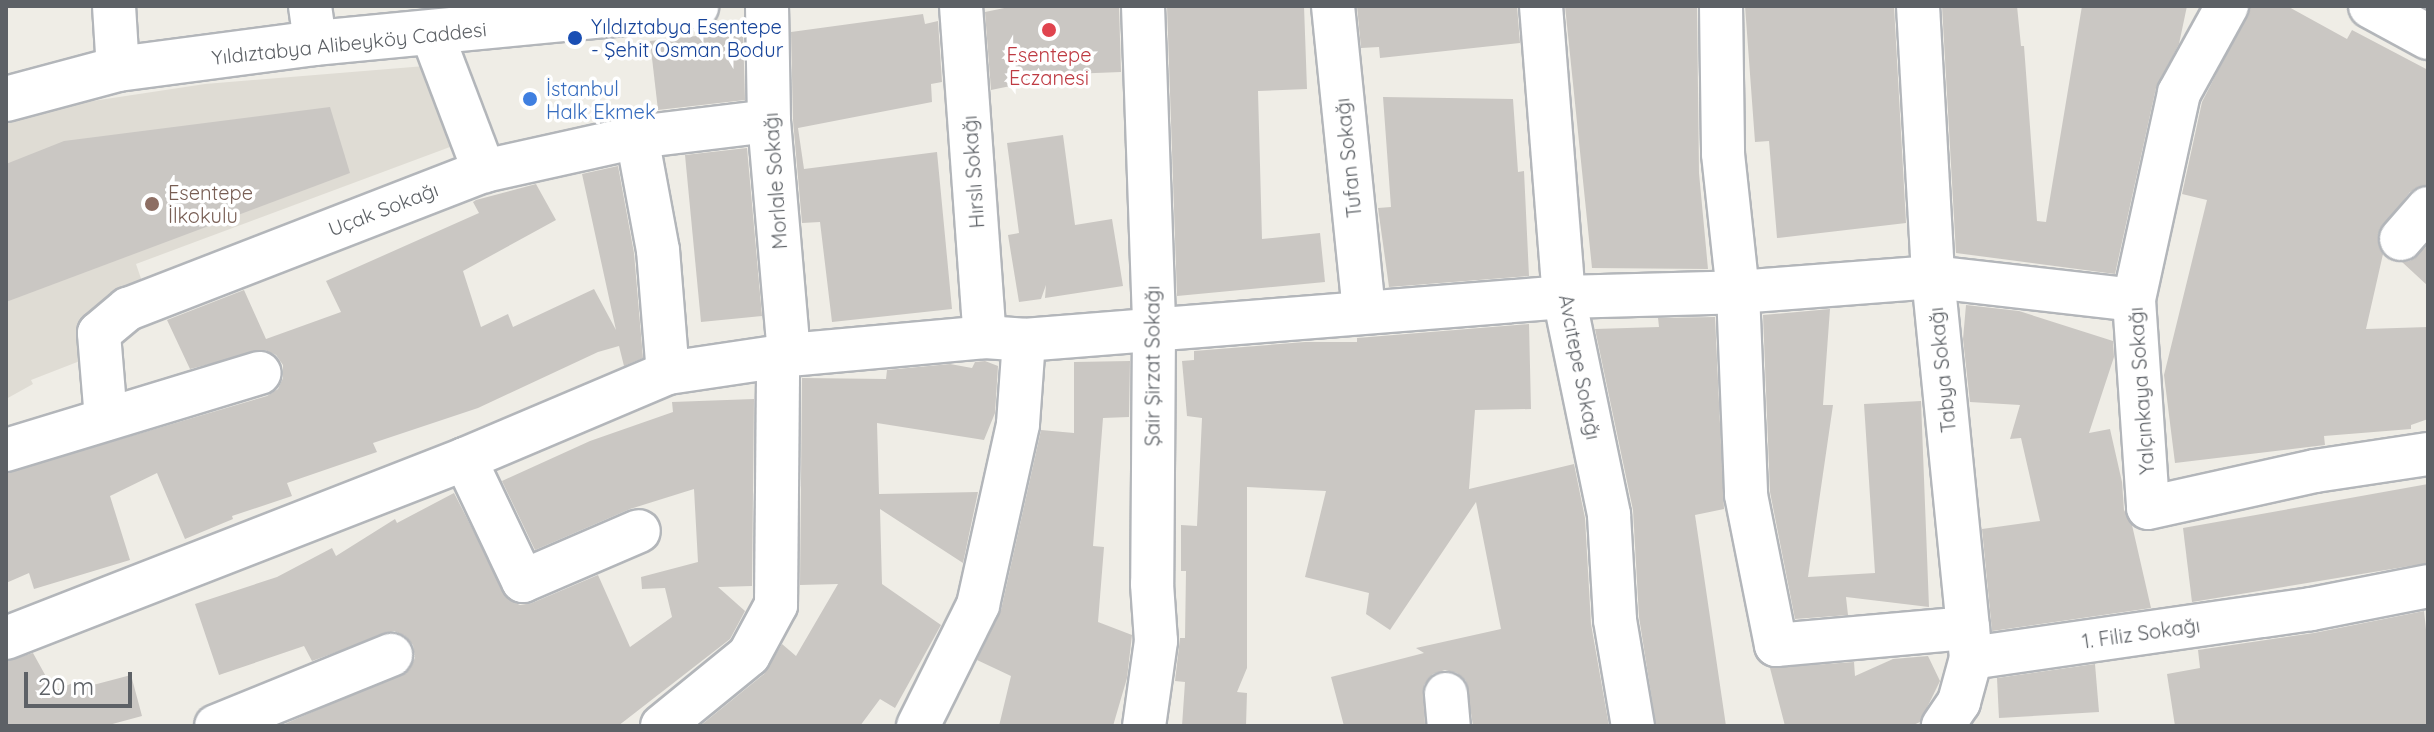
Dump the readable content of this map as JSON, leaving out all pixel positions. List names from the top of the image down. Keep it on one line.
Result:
{"streets":{"main road":["Yıldıztabya Alibeyköy Caddesi"],"street":["Tufan Sokağı","Hırslı Sokağı","Morlale Sokağı","Uçak Sokağı","Şair Şirzat Sokağı","Avcıtepe Sokağı","Tabya Sokağı","Yalçınkaya Sokağı","1. Filiz Sokağı"]},"crossings":[["Morlale Sokağı","Uçak Sokağı"],["Tabya Sokağı","1. Filiz Sokağı"]],"places":["Esentepe Eczanesi","Yıldıztabya Esentepe - Şehit Osman Bodur","İstanbul Halk Ekmek","Esentepe İlkokulu"],"scale_bar":"20 m"}
